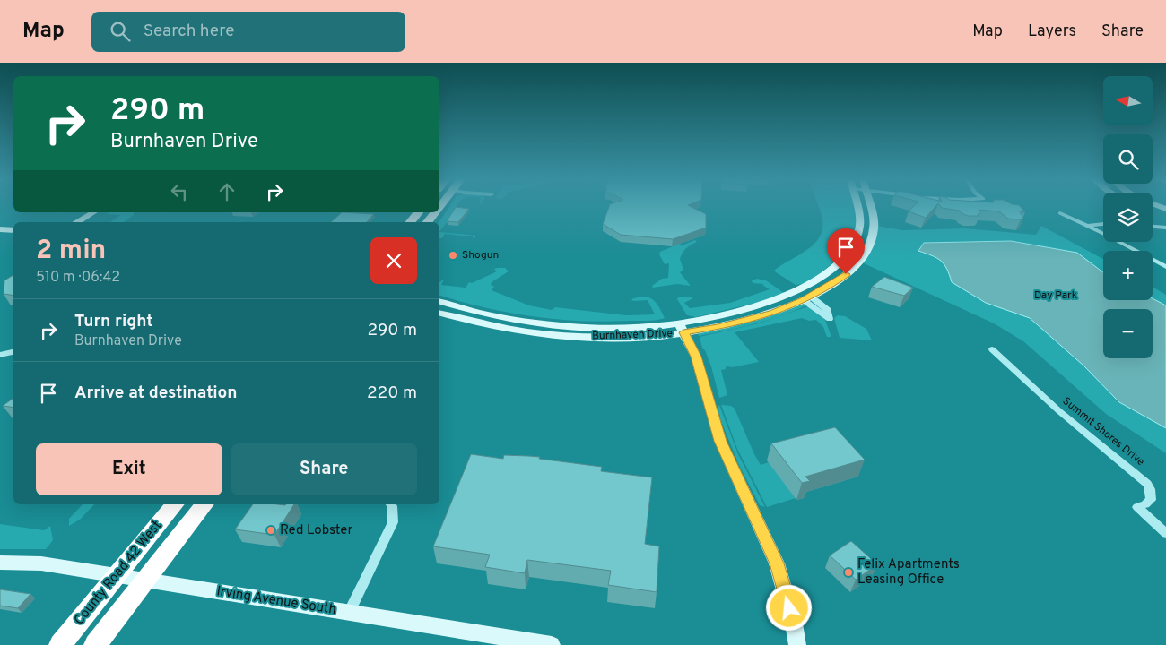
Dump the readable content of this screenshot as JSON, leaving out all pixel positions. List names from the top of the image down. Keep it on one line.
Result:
{"streets":{"highway":["County Road 42 West"],"street":["Burnhaven Drive","Summit Shores Drive","Irving Avenue South"]},"crossings":[["County Road 42 West","Irving Avenue South"]],"parks":["Day Park"],"places":["Shogun","Red Lobster","Felix Apartments Leasing Office"],"north":"left","page":{"header":"Map","search":"Search here","nav":["Map","Layers","Share"],"map_buttons":["+","−"],"turn":["290 m","Burnhaven Drive"],"heading":["2 min","510 m · 06:42"],"list":[{"name":"Turn right","note":"Burnhaven Drive","value":"290 m"},{"name":"Arrive at destination","value":"220 m"}],"buttons":["Exit","Share"]}}
